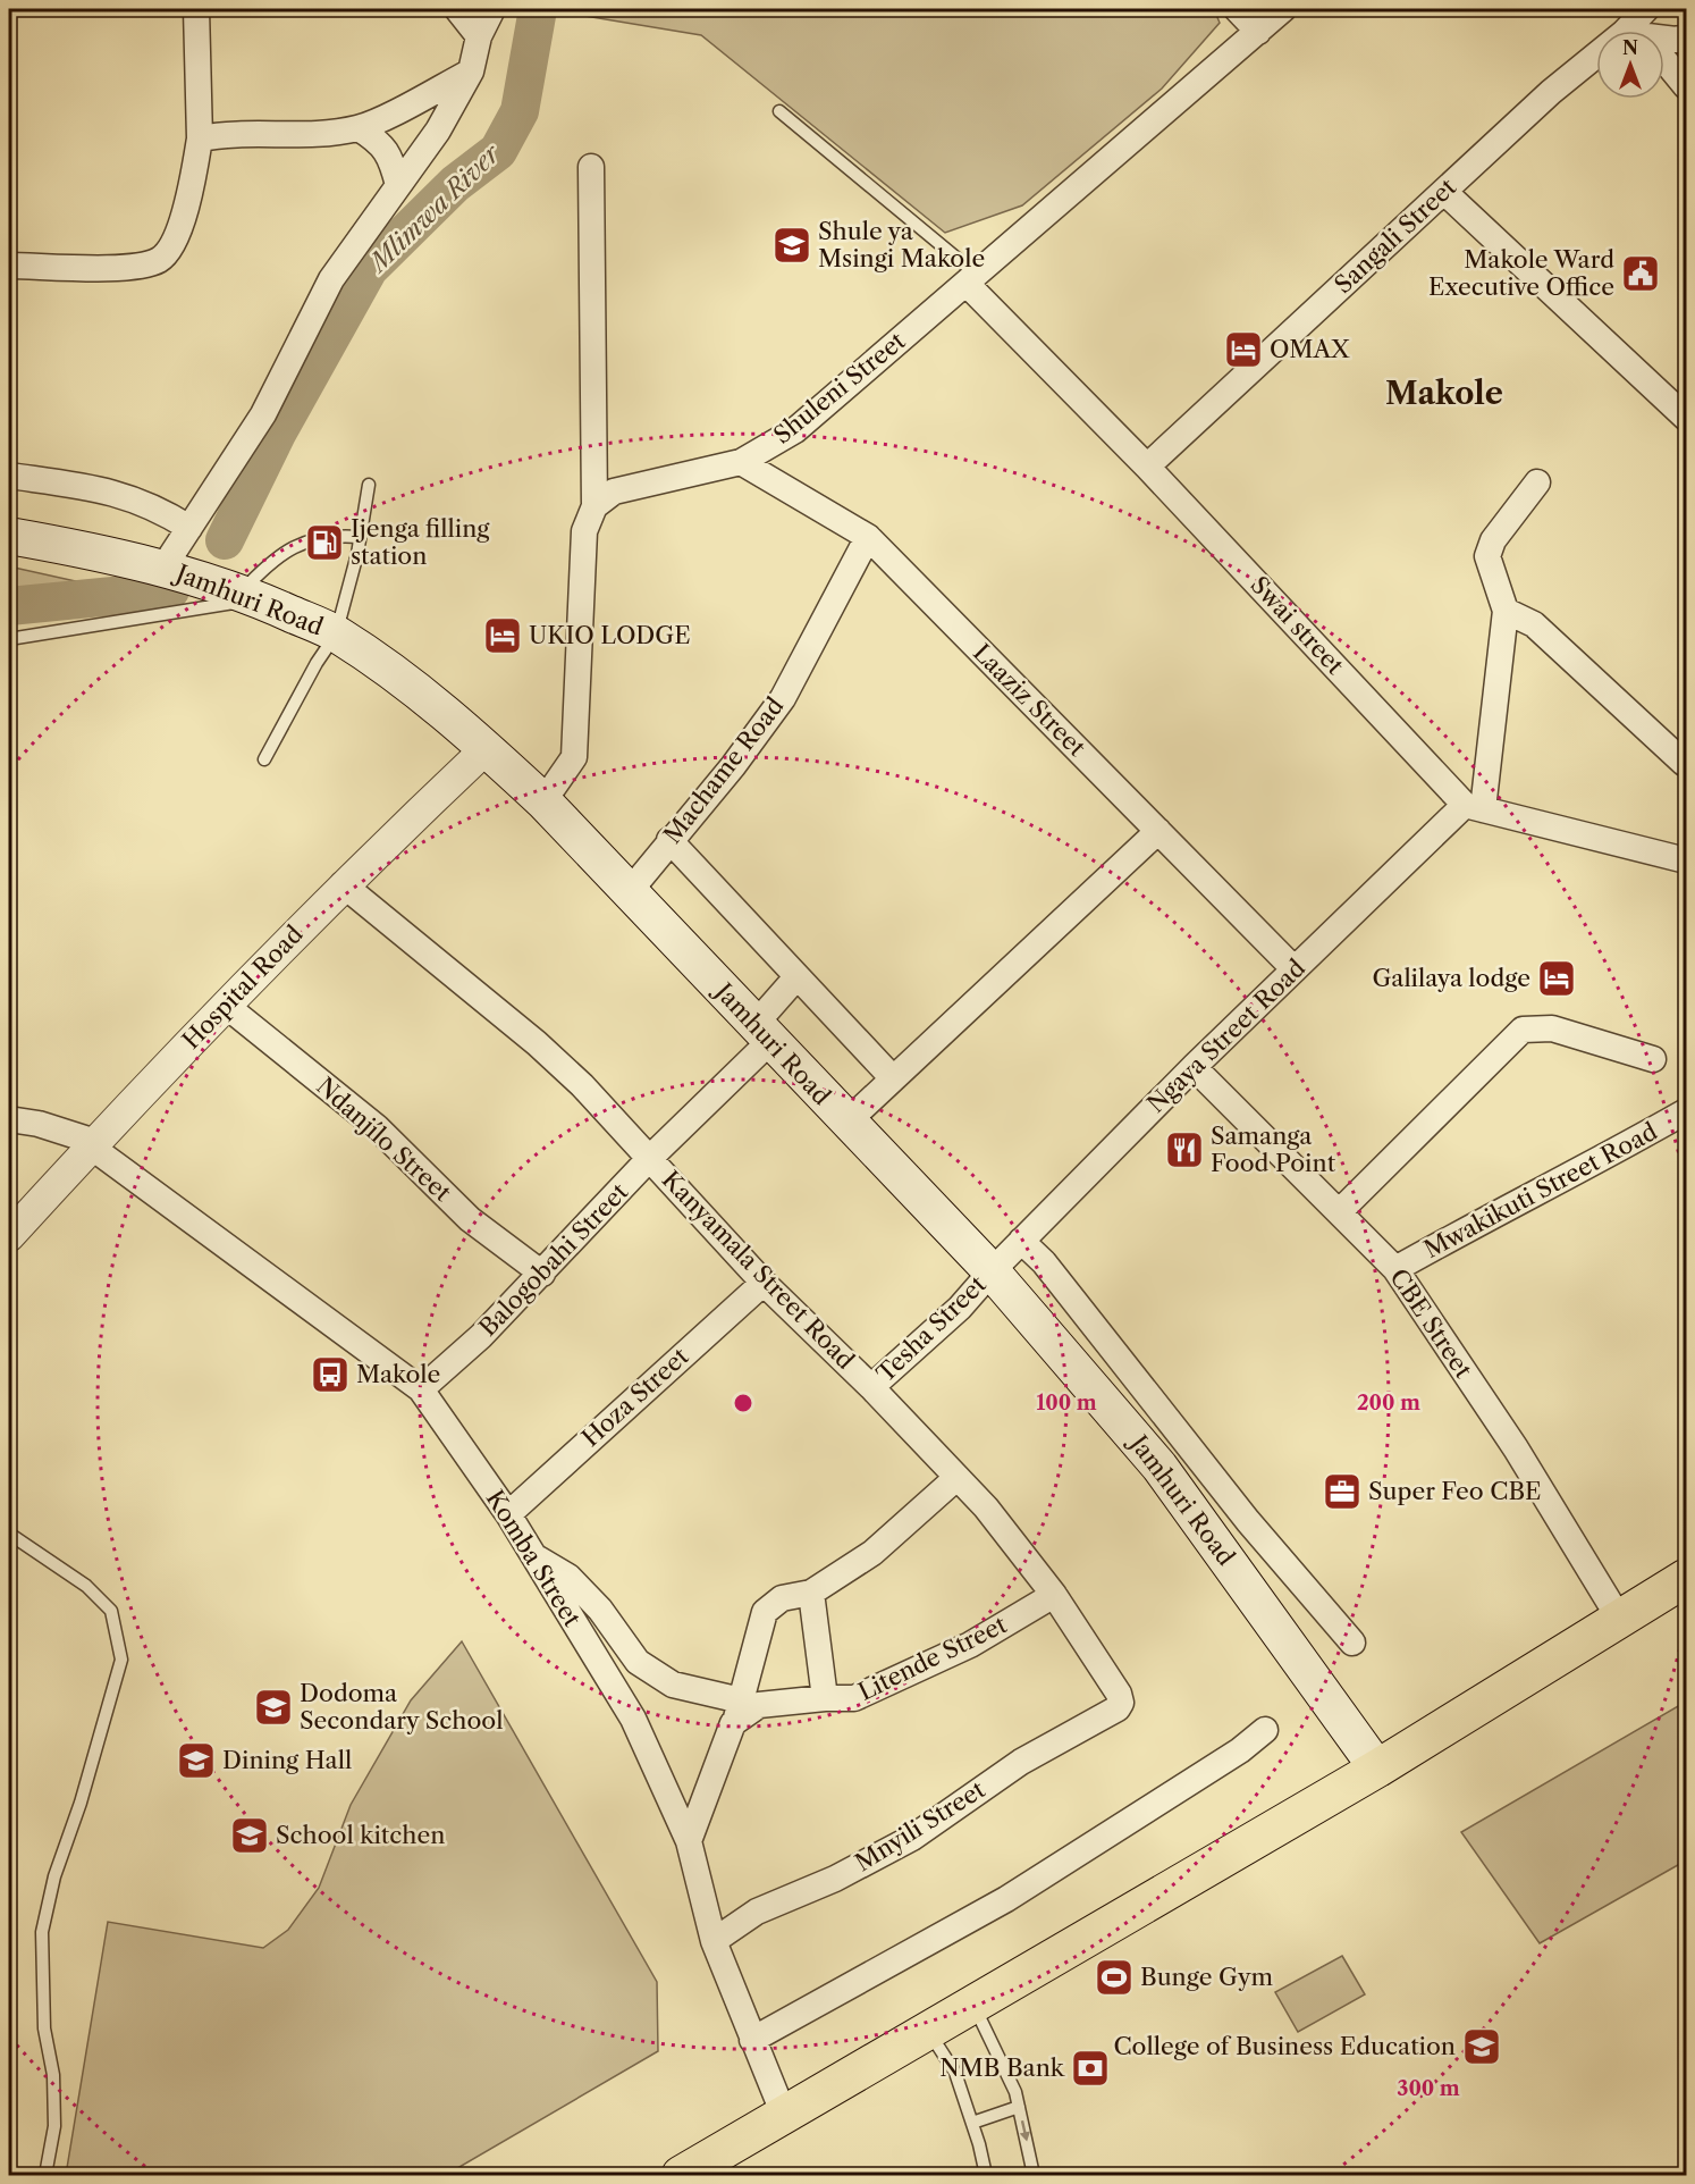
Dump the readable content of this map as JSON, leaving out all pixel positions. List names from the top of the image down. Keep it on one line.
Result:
{"streets":{"main road":["Jamhuri Road"],"street":["Sangali Street","Shuleni Street","Swai street","Laaziz Street","Machame Road","Hospital Road","Ngaya Street Road","Ndanjílo Street","Mwakikuti Street Road","Balogobahi Street","Kanyamala Street Road","CBE Street","Tesha Street","Hoza Street","Komba Street","Litende Street","Mnyili Street"]},"crossings":[["Sangali Street","Swai street"],["Shuleni Street","Swai street"],["Shuleni Street","Laaziz Street"],["Jamhuri Road","Machame Road"],["Jamhuri Road","Hospital Road"],["Jamhuri Road","Ngaya Street Road"],["Jamhuri Road","Balogobahi Street"],["Jamhuri Road","Tesha Street"],["Swai street","Ngaya Street Road"],["Laaziz Street","Machame Road"],["Laaziz Street","Ngaya Street Road"],["Hospital Road","Ndanjílo Street"],["Hospital Road","Kanyamala Street Road"],["Hospital Road","Komba Street"],["Ngaya Street Road","CBE Street"],["Ngaya Street Road","Tesha Street"],["Ndanjílo Street","Balogobahi Street"],["Mwakikuti Street Road","CBE Street"],["Balogobahi Street","Kanyamala Street Road"],["Balogobahi Street","Komba Street"],["Kanyamala Street Road","Tesha Street"],["Kanyamala Street Road","Hoza Street"],["Kanyamala Street Road","Litende Street"],["Kanyamala Street Road","Mnyili Street"],["Hoza Street","Komba Street"],["Komba Street","Mnyili Street"]],"districts":["Makole"],"water":["Mlimwa River"],"places":{"school or university":["Shule ya Msingi Makole","Dodoma Secondary School","Dining Hall","School kitchen","College of Business Education"],"public building":["Makole Ward Executive Office"],"hotel":["OMAX","UKIO LODGE","Galilaya lodge"],"fuel station":["Ijenga filling station"],"restaurant":["Samanga Food Point"],"bus stop":["Makole"],"office":["Super Feo CBE"],"sports":["Bunge Gym"],"bank":["NMB Bank"]},"north":"top","rings":["100 m","200 m","300 m"]}
